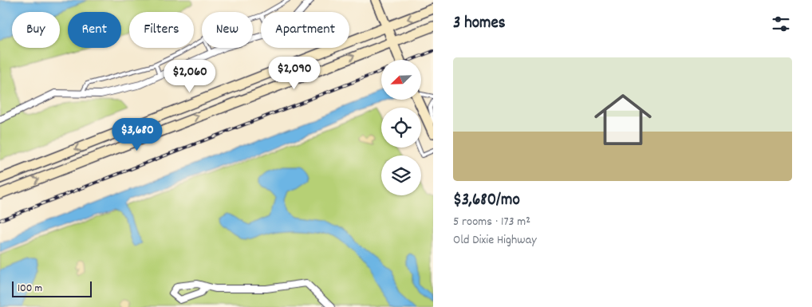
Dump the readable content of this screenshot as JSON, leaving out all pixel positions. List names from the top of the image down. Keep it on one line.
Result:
{"scale_bar":"100 m","north":"bottom left","page":{"heading":"3 homes","chip":["Buy","Rent","Filters","New","Apartment"],"list":[{"name":"$3,680/mo","note":"5 rooms · 173 m² · Old Dixie Highway"}],"price":["$2,090","$2,060","$3,680"],"scale":"100 m"}}
